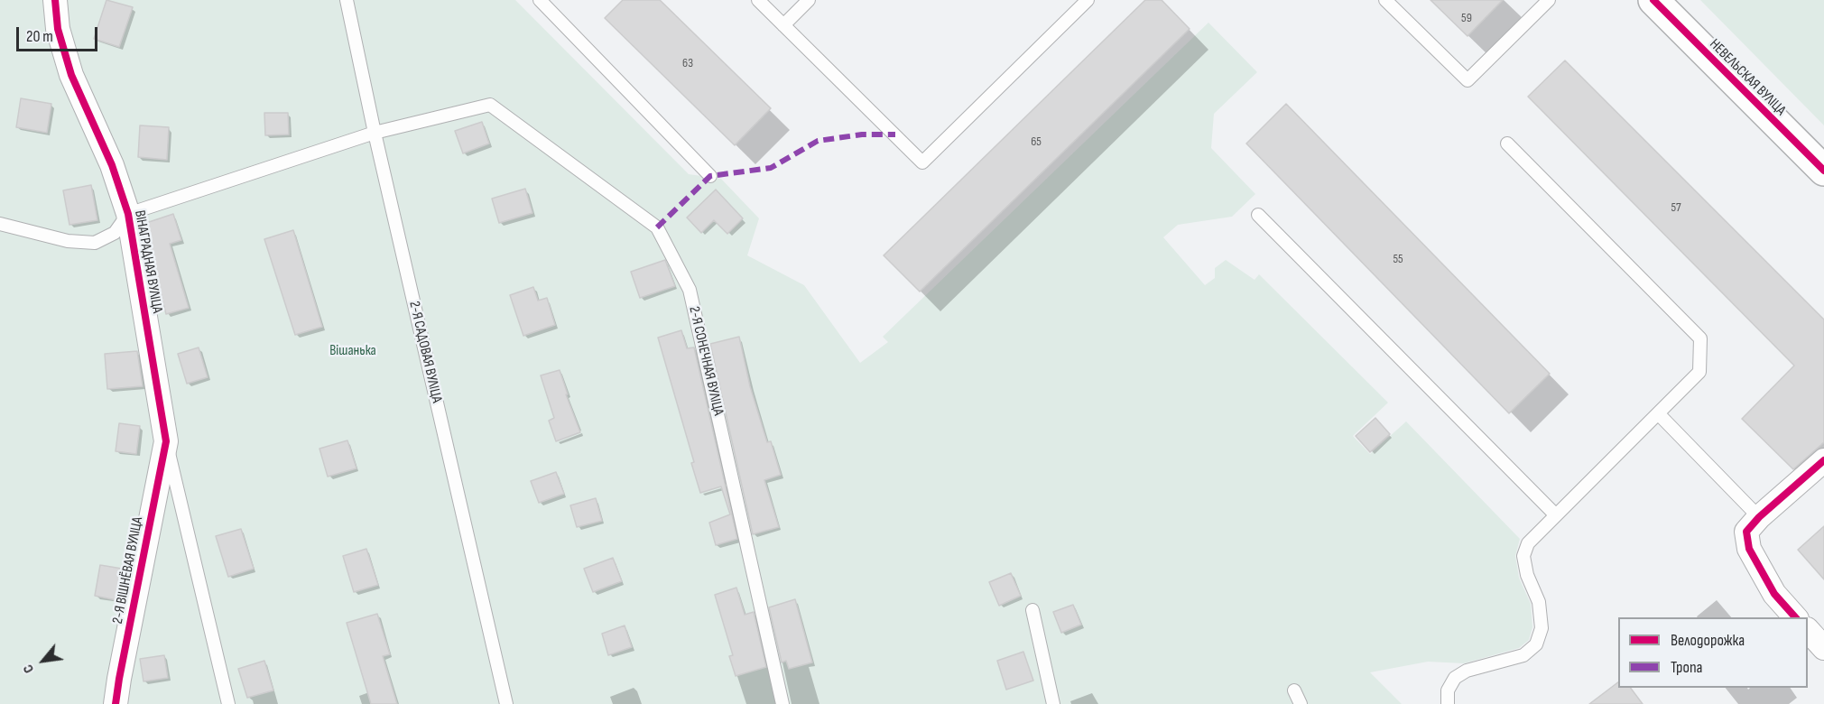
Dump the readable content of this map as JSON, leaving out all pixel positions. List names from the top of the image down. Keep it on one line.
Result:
{"streets":{"street":["НЕВЕЛЬСКАЯ ВУЛІЦА","ВІНАГРАДНАЯ ВУЛІЦА","2-Я ВІШНЁВАЯ ВУЛІЦА"],"lane":["2-Я САДОВАЯ ВУЛІЦА","2-Я СОНЕЧНАЯ ВУЛІЦА"]},"crossings":[["ВІНАГРАДНАЯ ВУЛІЦА","2-Я ВІШНЁВАЯ ВУЛІЦА"],["2-Я САДОВАЯ ВУЛІЦА","2-Я СОНЕЧНАЯ ВУЛІЦА"]],"parks":["Вішанька"],"house_numbers":["59","63","65","57","55"],"legend":["Велодорожка","Тропа"],"scale_bar":"20 m","north":"bottom left"}
